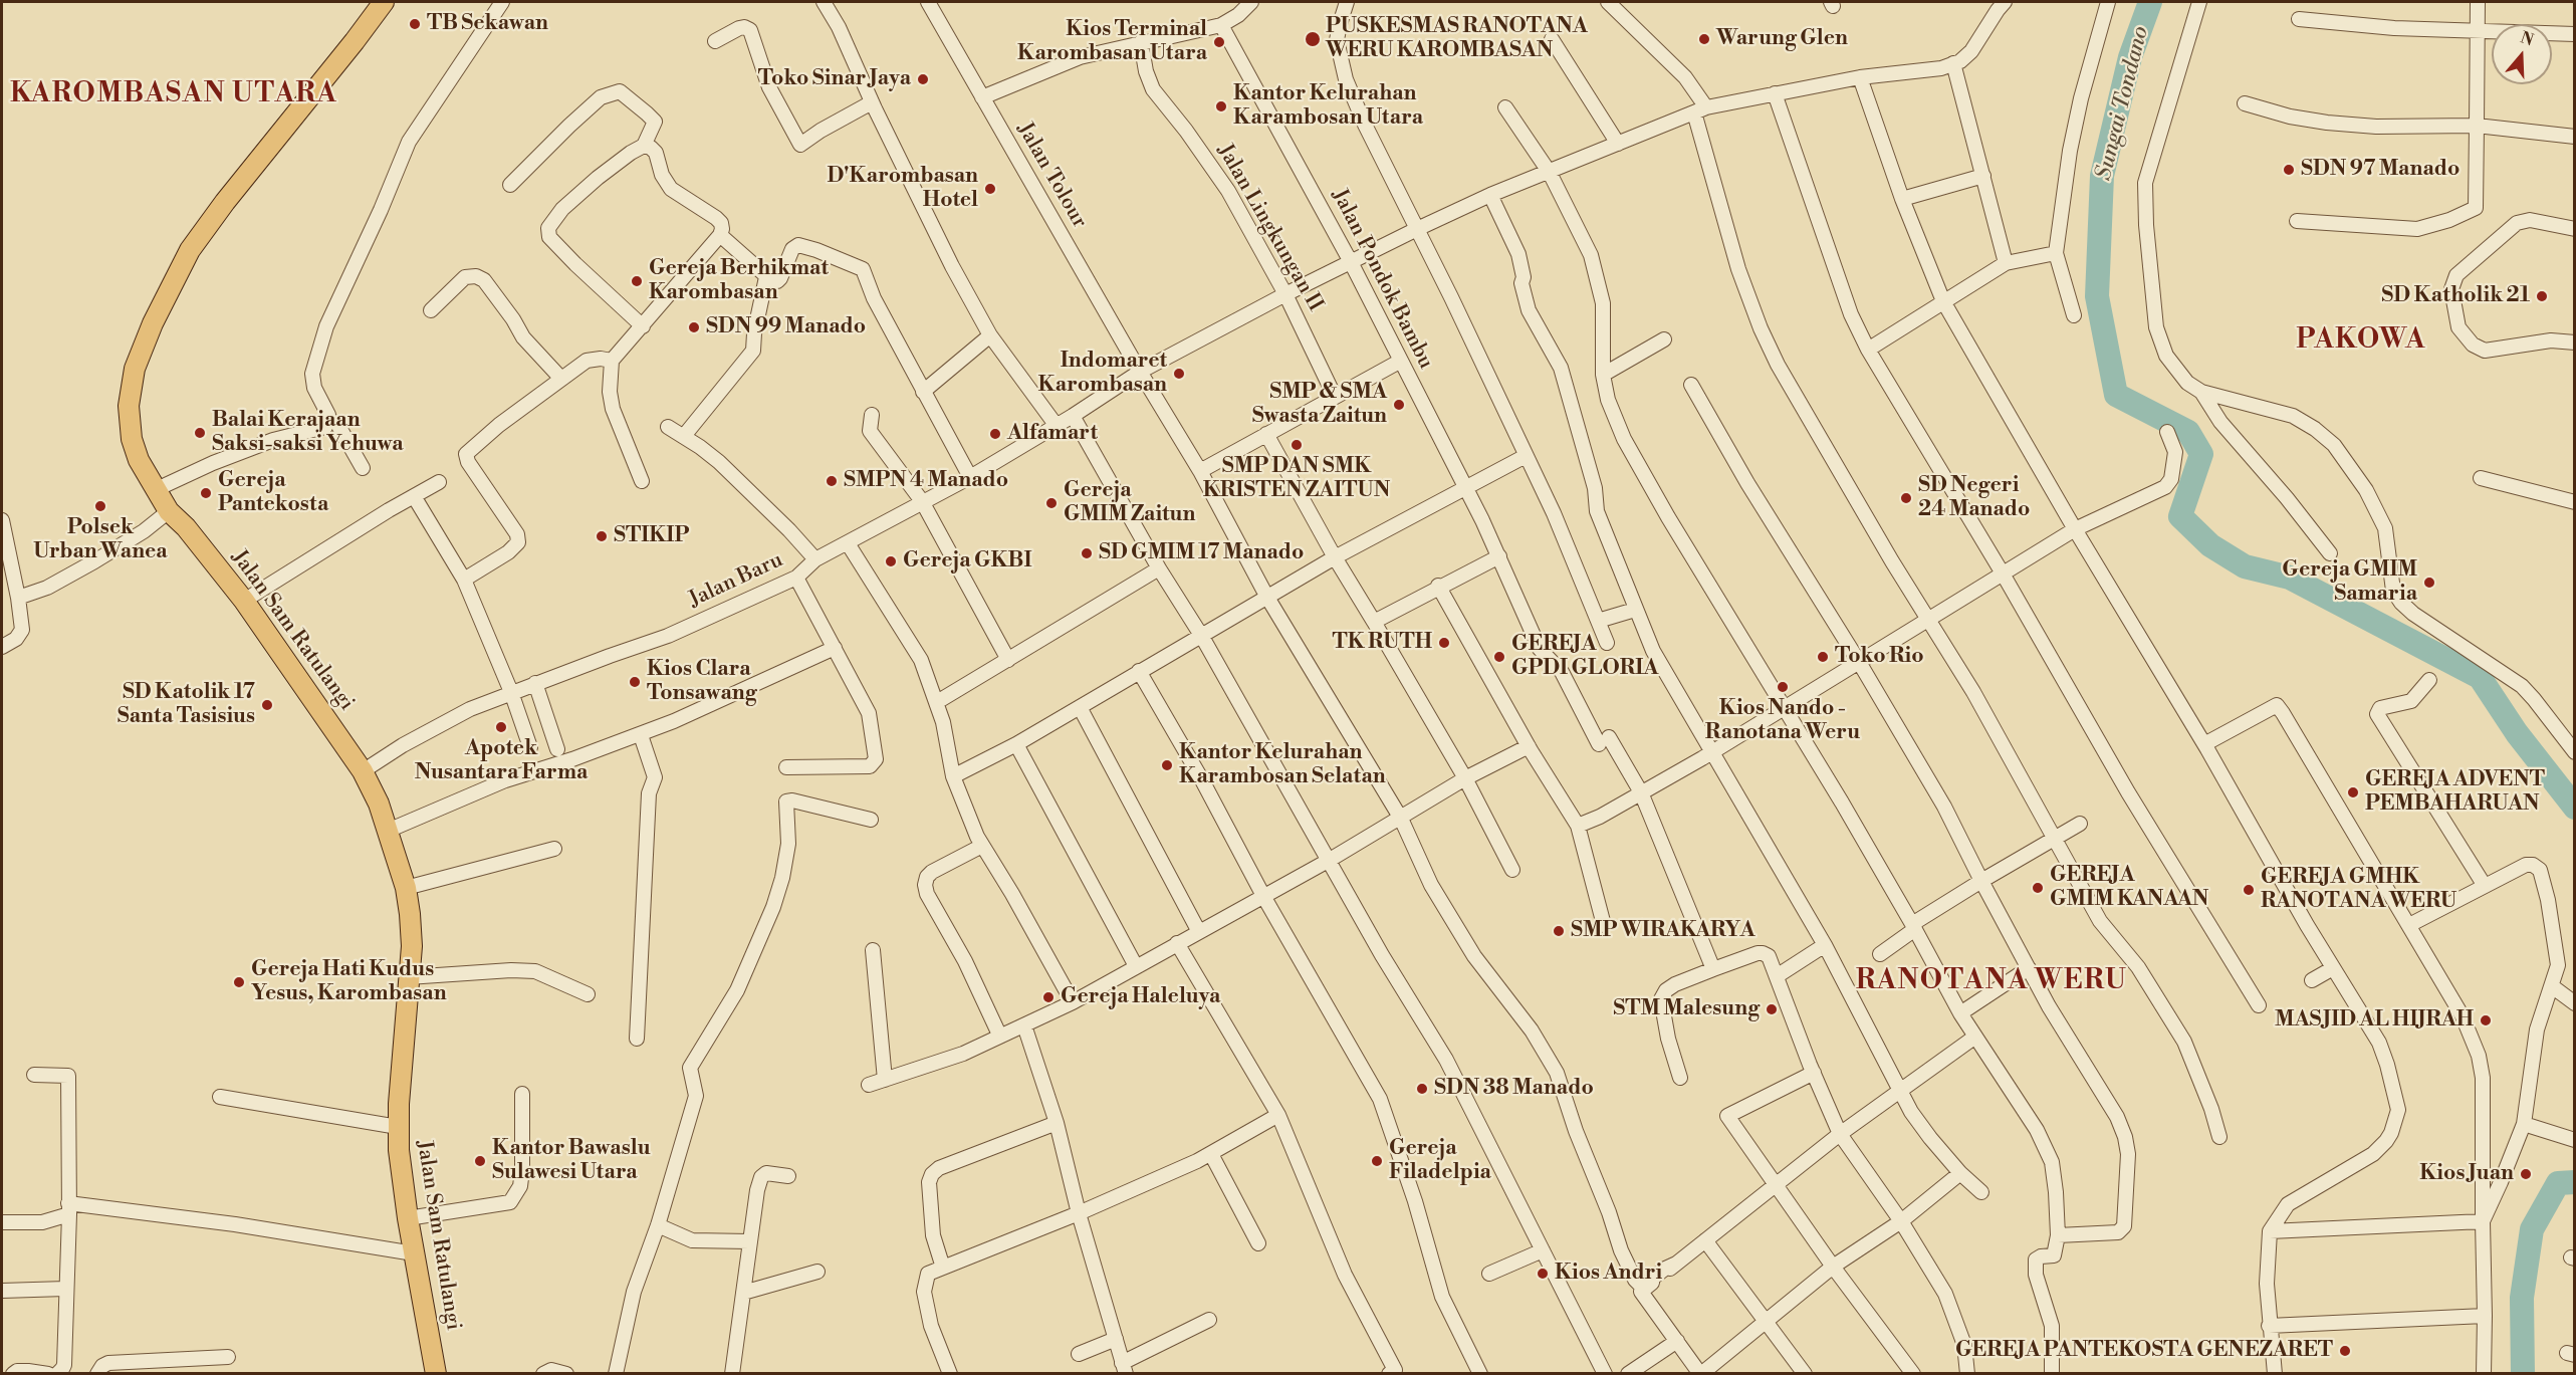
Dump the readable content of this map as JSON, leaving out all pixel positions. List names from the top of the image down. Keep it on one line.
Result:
{"streets":{"highway":["Jalan Sam Ratulangi"],"street":["Jalan Tolour","Jalan Lingkungan II","Jalan Pondok Bambu","Jalan Baru"]},"crossings":[["Jalan Tolour","Jalan Baru"],["Jalan Lingkungan II","Jalan Baru"],["Jalan Pondok Bambu","Jalan Baru"],["Jalan Baru","Jalan Sam Ratulangi"]],"districts":["KAROMBASAN UTARA","PAKOWA","RANOTANA WERU"],"water":["Sungai Tondano"],"places":["TB Sekawan","PUSKESMAS RANOTANA WERU KAROMBASAN","Warung Glen","Kios Terminal Karombasan Utara","Toko Sinar Jaya","Kantor Kelurahan Karambosan Utara","SDN 97 Manado","D'Karombasan Hotel","Gereja Berhikmat Karombasan","SD Katholik 21","SDN 99 Manado","Indomaret Karombasan","SMP & SMA Swasta Zaitun","Balai Kerajaan Saksi-saksi Yehuwa","Alfamart","SMP DAN SMK KRISTEN ZAITUN","SMPN 4 Manado","Gereja Pantekosta","SD Negeri 24 Manado","Gereja GMIM Zaitun","Polsek Urban Wanea","STIKIP","SD GMIM 17 Manado","Gereja GKBI","Gereja GMIM Samaria","TK RUTH","GEREJA GPDI GLORIA","Toko Rio","Kios Clara Tonsawang","Kios Nando - Ranotana Weru","SD Katolik 17 Santa Tasisius","Apotek Nusantara Farma","Kantor Kelurahan Karambosan Selatan","GEREJA ADVENT PEMBAHARUAN","GEREJA GMIM KANAAN","GEREJA GMHK RANOTANA WERU","SMP WIRAKARYA","Gereja Hati Kudus Yesus, Karombasan","Gereja Haleluya","STM Malesung","MASJID AL HIJRAH","SDN 38 Manado","Kantor Bawaslu Sulawesi Utara","Gereja Filadelpia","Kios Juan","Kios Andri","GEREJA PANTEKOSTA GENEZARET"],"north":"top"}
